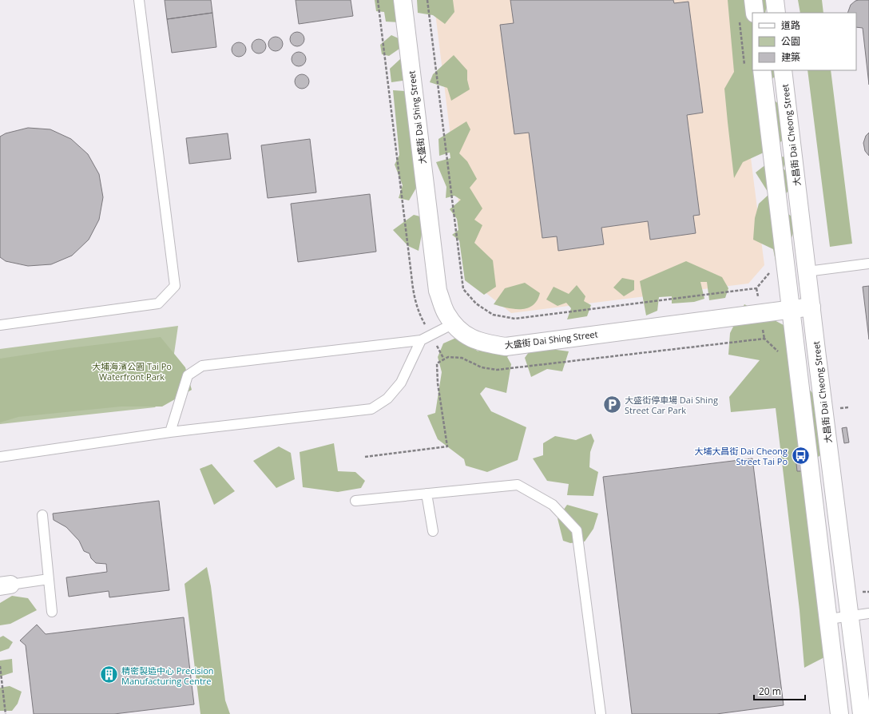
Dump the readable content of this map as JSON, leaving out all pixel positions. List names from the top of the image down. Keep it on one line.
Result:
{"streets":{"street":["大盛街 Dai Shing Street","大昌街 Dai Cheong Street"]},"crossings":[["大盛街 Dai Shing Street","大昌街 Dai Cheong Street"]],"parks":["大埔海濱公園 Tai Po Waterfront Park"],"places":{"parking":["大盛街停車場 Dai Shing Street Car Park"],"bus stop":["大埔大昌街 Dai Cheong Street Tai Po"],"building":["精密製造中心 Precision Manufacturing Centre"]},"legend":["道路","公園","建築"],"scale_bar":"20 m"}
